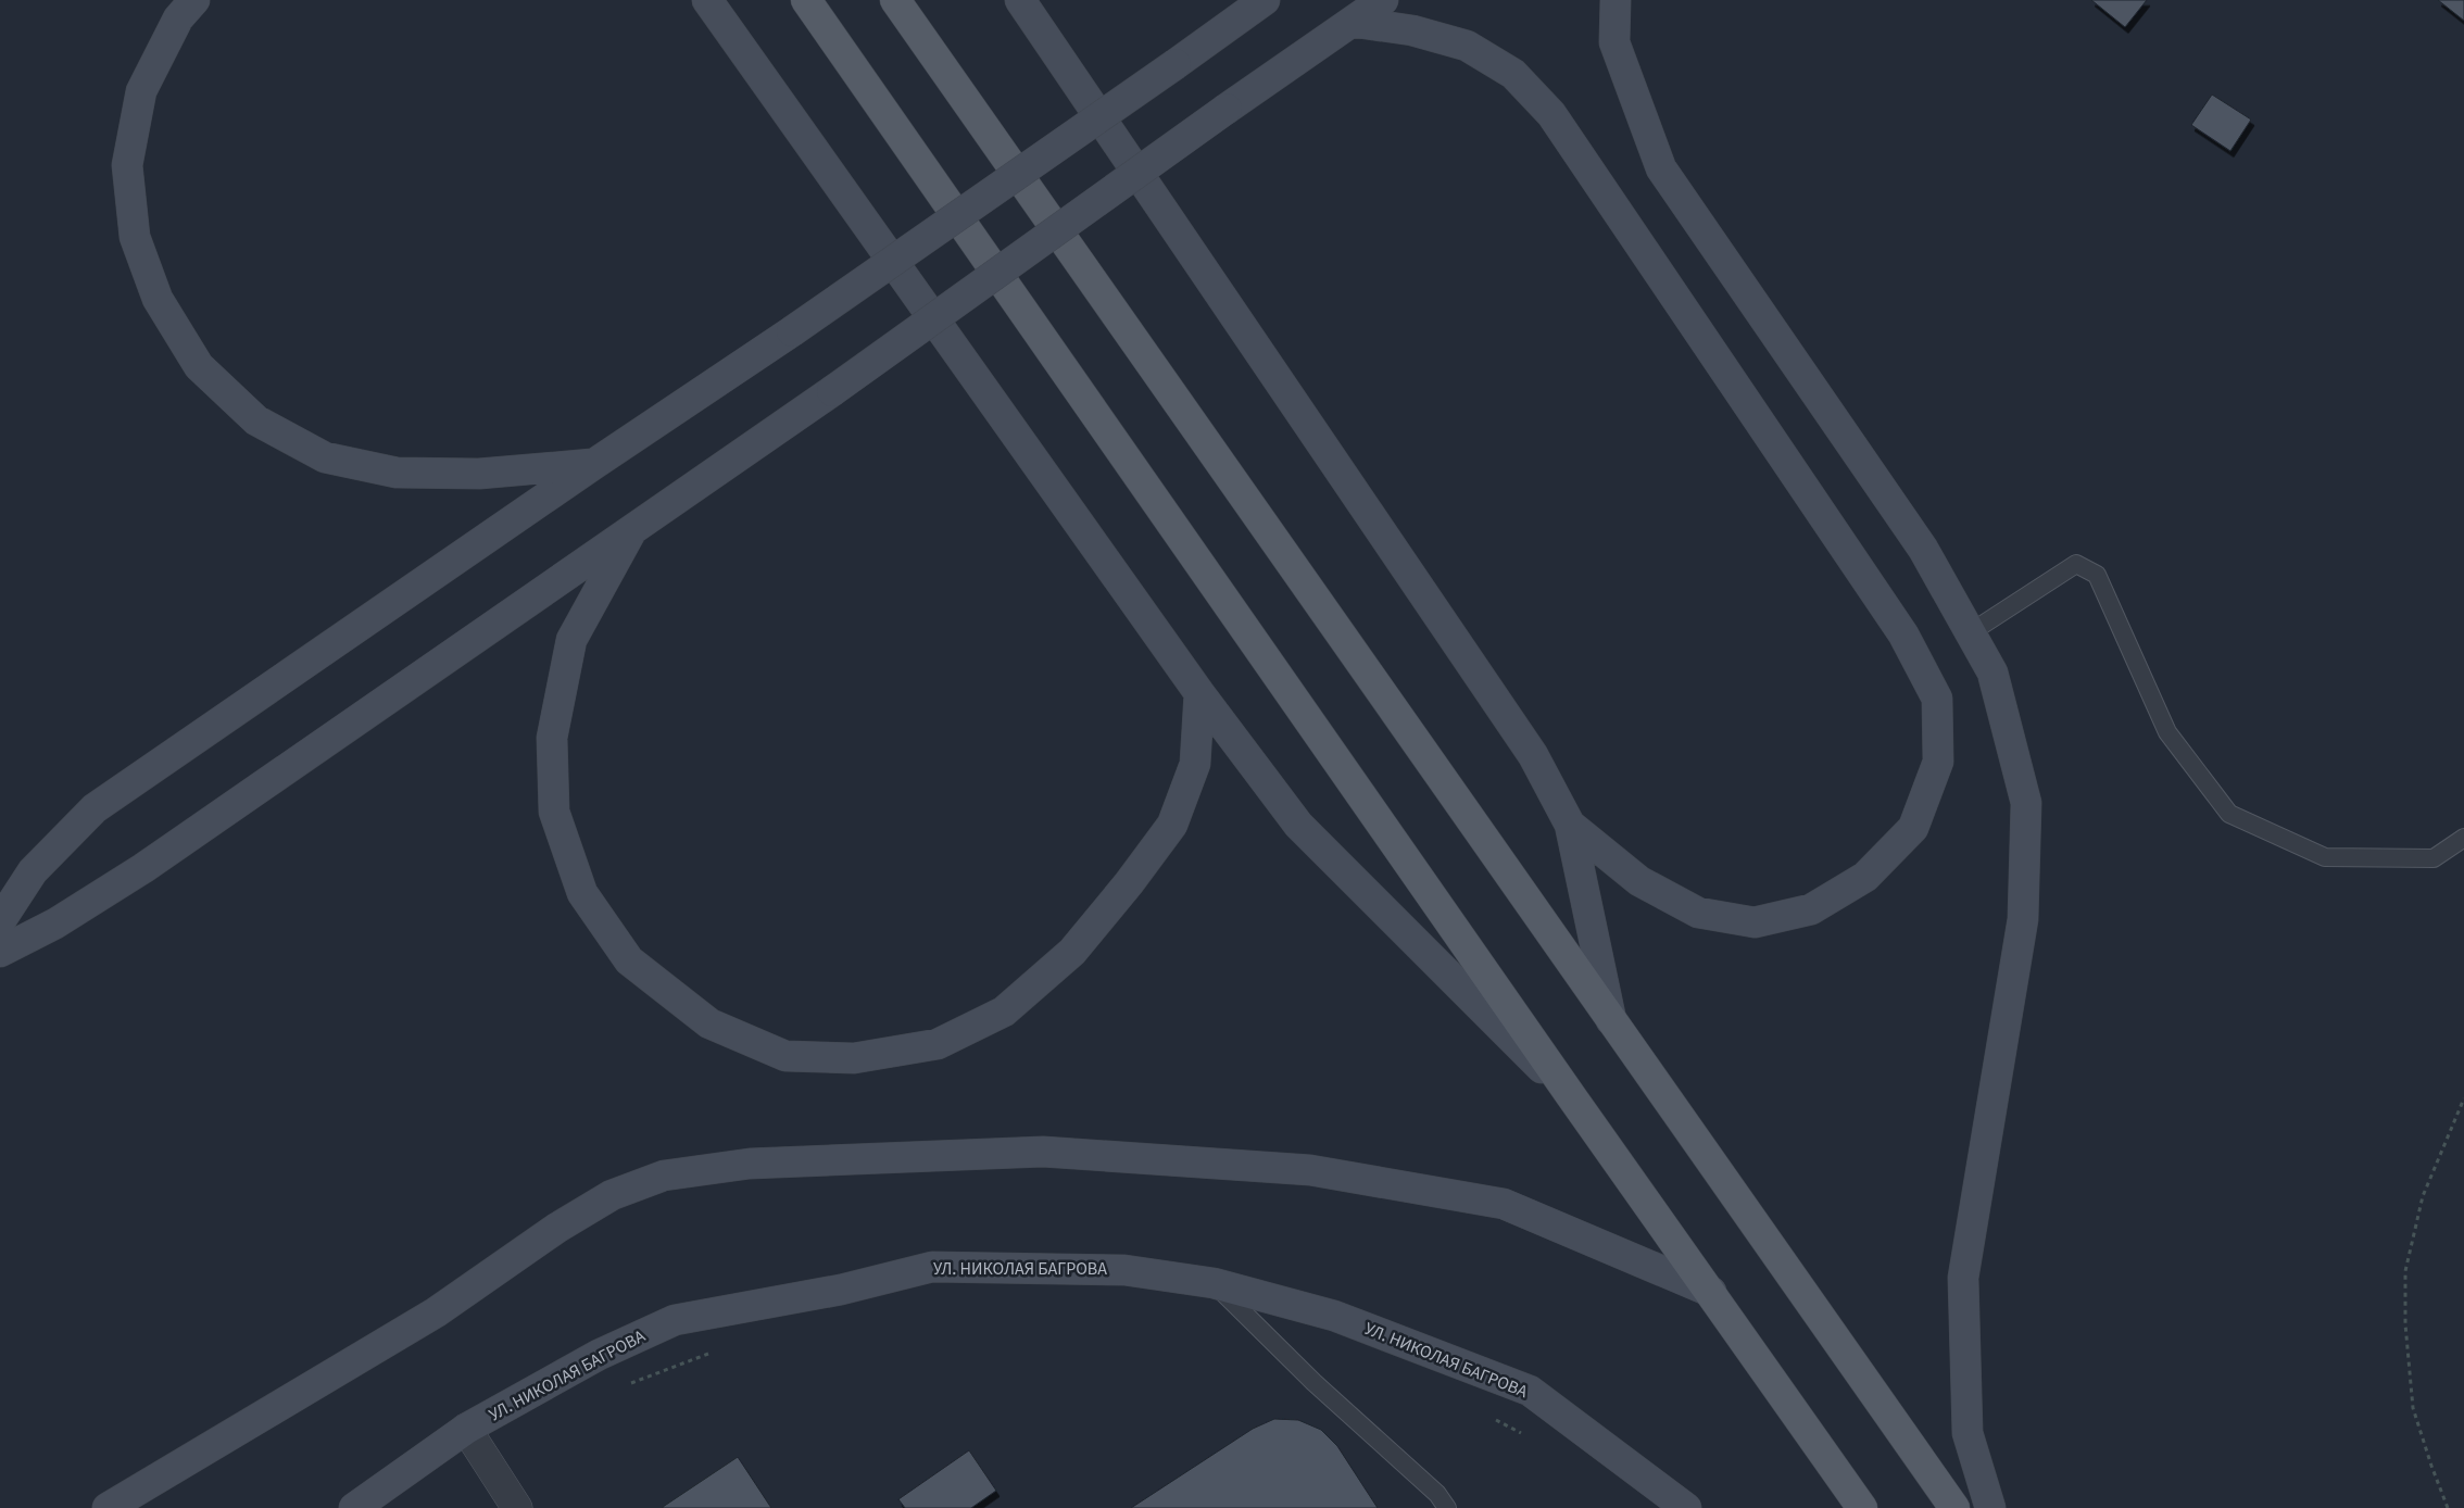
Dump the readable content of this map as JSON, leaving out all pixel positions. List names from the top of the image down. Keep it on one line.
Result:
{"streets":{"main road":["УЛ. НИКОЛАЯ БАГРОВА"]}}
